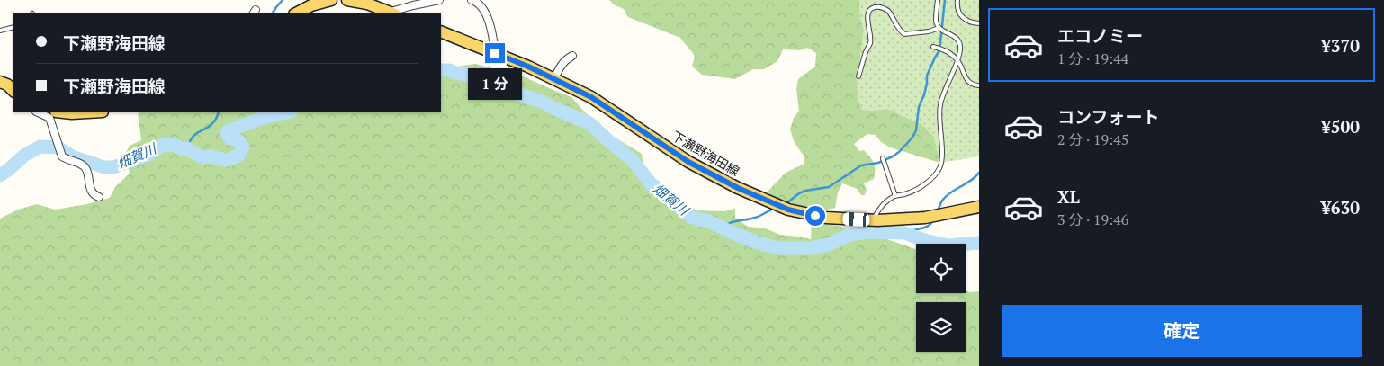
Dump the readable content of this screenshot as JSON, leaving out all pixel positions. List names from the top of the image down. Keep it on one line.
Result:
{"streets":{"main road":["下瀬野海田線"]},"water":["畑賀川"],"page":{"list":[{"name":"エコノミー","note":"1 分 · 19:44","value":"¥370"},{"name":"コンフォート","note":"2 分 · 19:45","value":"¥500"},{"name":"XL","note":"3 分 · 19:46","value":"¥630"}],"banner":["下瀬野海田線","下瀬野海田線"],"bubble":"1 分","buttons":"確定"}}
